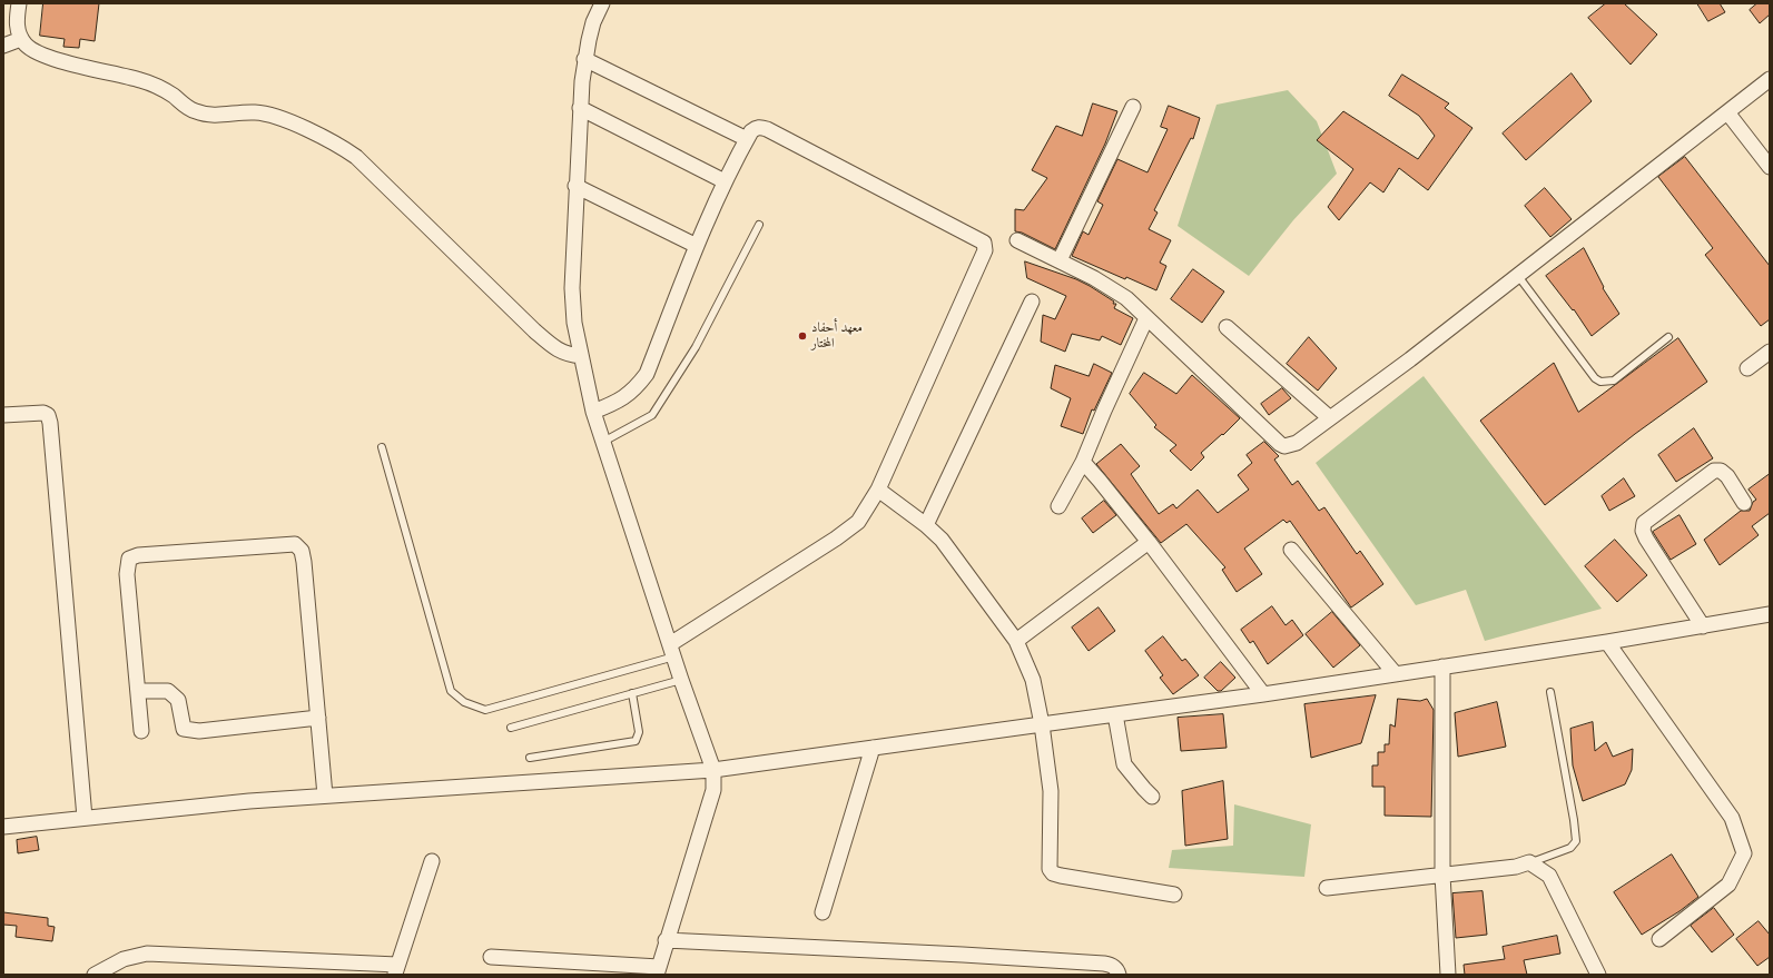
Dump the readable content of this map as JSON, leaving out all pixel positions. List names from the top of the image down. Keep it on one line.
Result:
{"places":["معهد أحفاد المختار"]}
